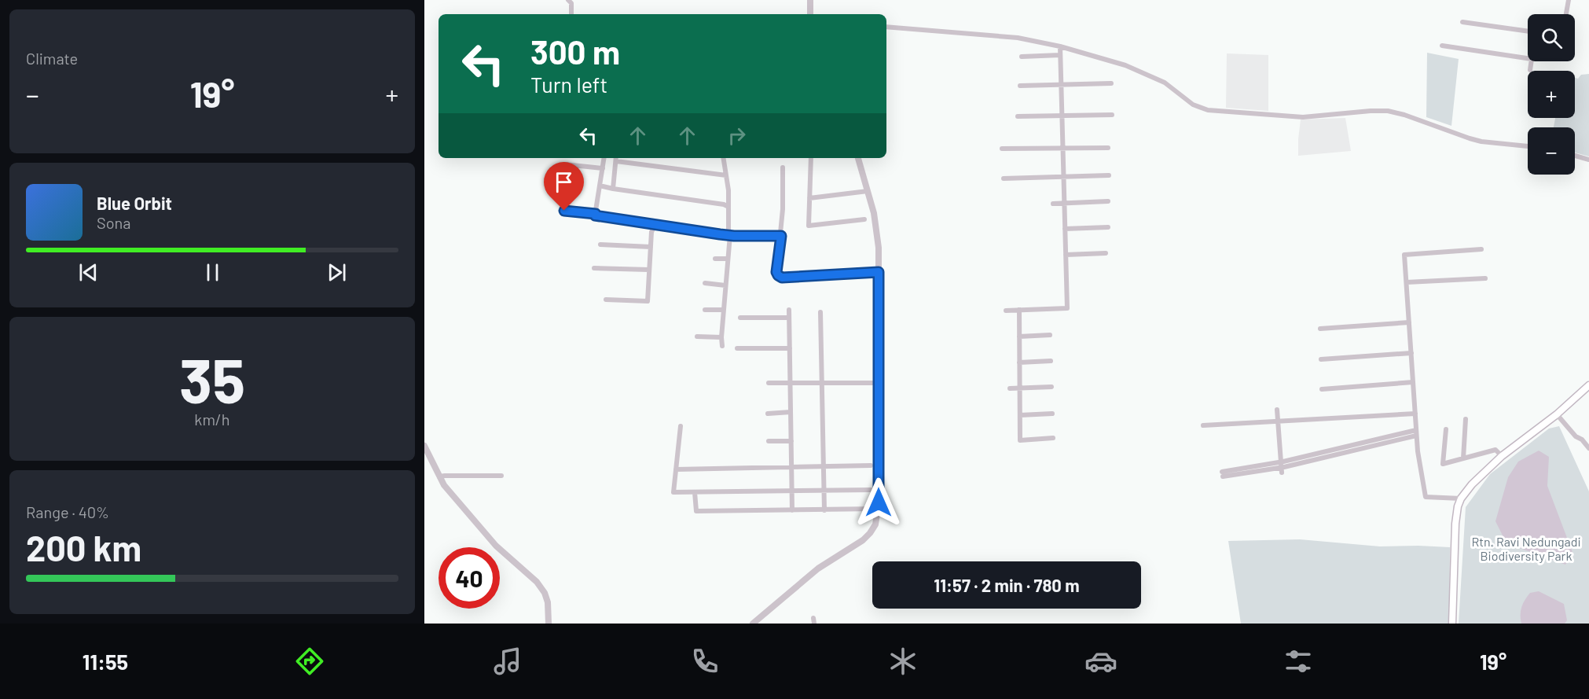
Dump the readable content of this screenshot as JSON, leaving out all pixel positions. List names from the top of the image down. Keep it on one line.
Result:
{"parks":["Rtn. Ravi Nedungadi Biodiversity Park"],"page":{"tile":["Climate",["35","km/h"],["Range · 40%","200 km"]],"map_buttons":["+","−"],"turn":["300 m","Turn left"],"heat":["−","19°","+"],"song":["Blue Orbit","Sona"],"limit":"40","trip":"11:57 · 2 min · 780 m","tabs":["11:55","19°"]}}
